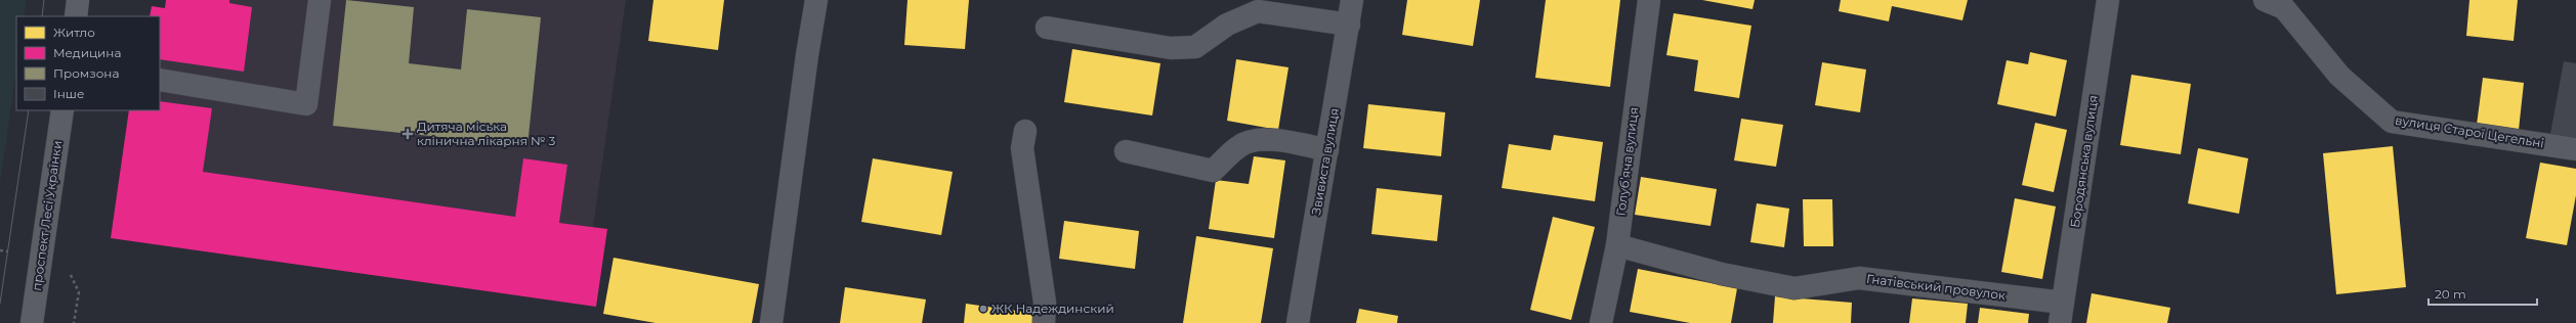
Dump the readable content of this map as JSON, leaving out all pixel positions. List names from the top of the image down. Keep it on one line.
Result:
{"streets":{"main road":["проспект Лесі Українки"],"street":["вулиця Старої Цегельні","Звивиста вулиця","Голубʼяча вулиця","Бородянська вулиця","Гнатівський провулок"]},"crossings":[["Голубʼяча вулиця","Гнатівський провулок"],["Бородянська вулиця","Гнатівський провулок"]],"places":{"health":["Дитяча міська клінична лікарня № 3"],"other":["ЖК Надеждинский"]},"legend":["Житло","Медицина","Промзона","Інше"],"scale_bar":"20 m"}
